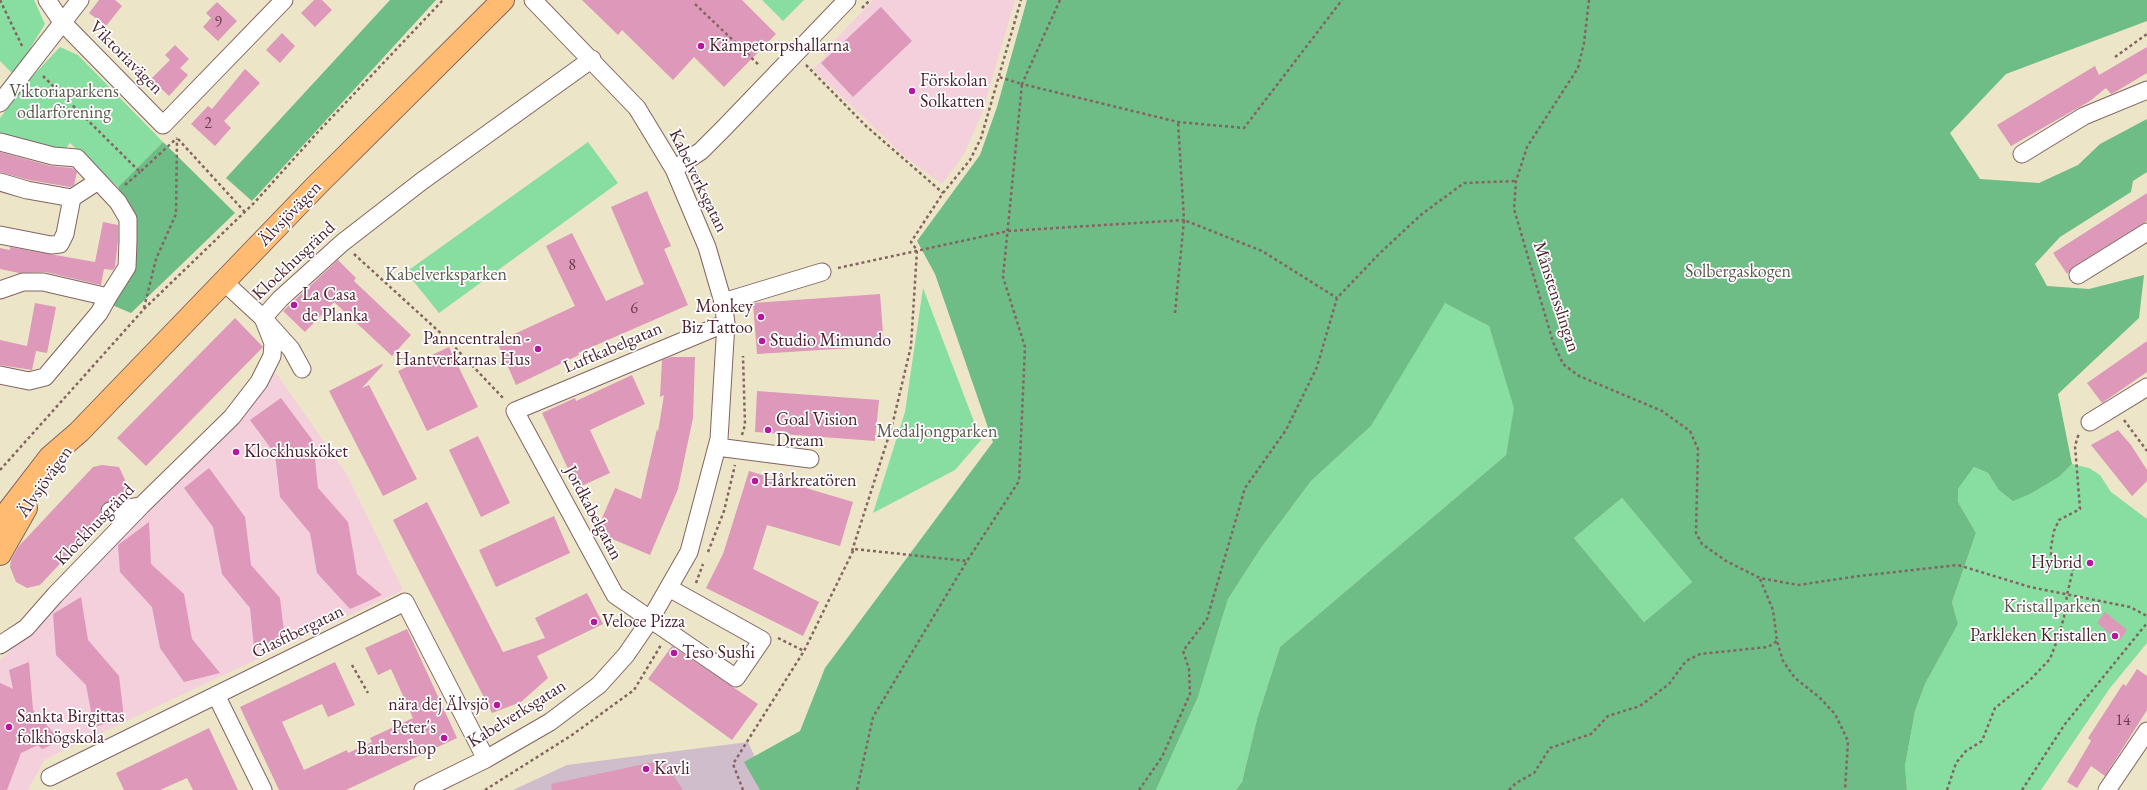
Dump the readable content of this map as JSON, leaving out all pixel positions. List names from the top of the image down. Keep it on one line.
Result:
{"streets":{"main road":["Älvsjövägen"],"street":["Viktoriavägen","Kabelverksgatan","Klockhusgränd","Luftkabelgatan","Jordkabelgatan","Glasfibergatan"],"path":["Månstensslingan"]},"crossings":[["Kabelverksgatan","Klockhusgränd"],["Kabelverksgatan","Luftkabelgatan"],["Kabelverksgatan","Jordkabelgatan"],["Kabelverksgatan","Glasfibergatan"],["Luftkabelgatan","Jordkabelgatan"]],"parks":["Viktoriaparkens odlarförening","Solbergaskogen","Kabelverksparken","Medaljongparken","Kristallparken"],"places":["Kämpetorpshallarna","Förskolan Solkatten","La Casa de Planka","Monkey Biz Tattoo","Studio Mimundo","Panncentralen - Hantverkarnas Hus","Goal Vision Dream","Klockhusköket","Hårkreatören","Hybrid","Veloce Pizza","Parkleken Kristallen","Teso Sushi","nära dej Älvsjö","Sankta Birgittas folkhögskola","Peter's Barbershop","Kavli"],"house_numbers":["9","2","8","6","14"]}
